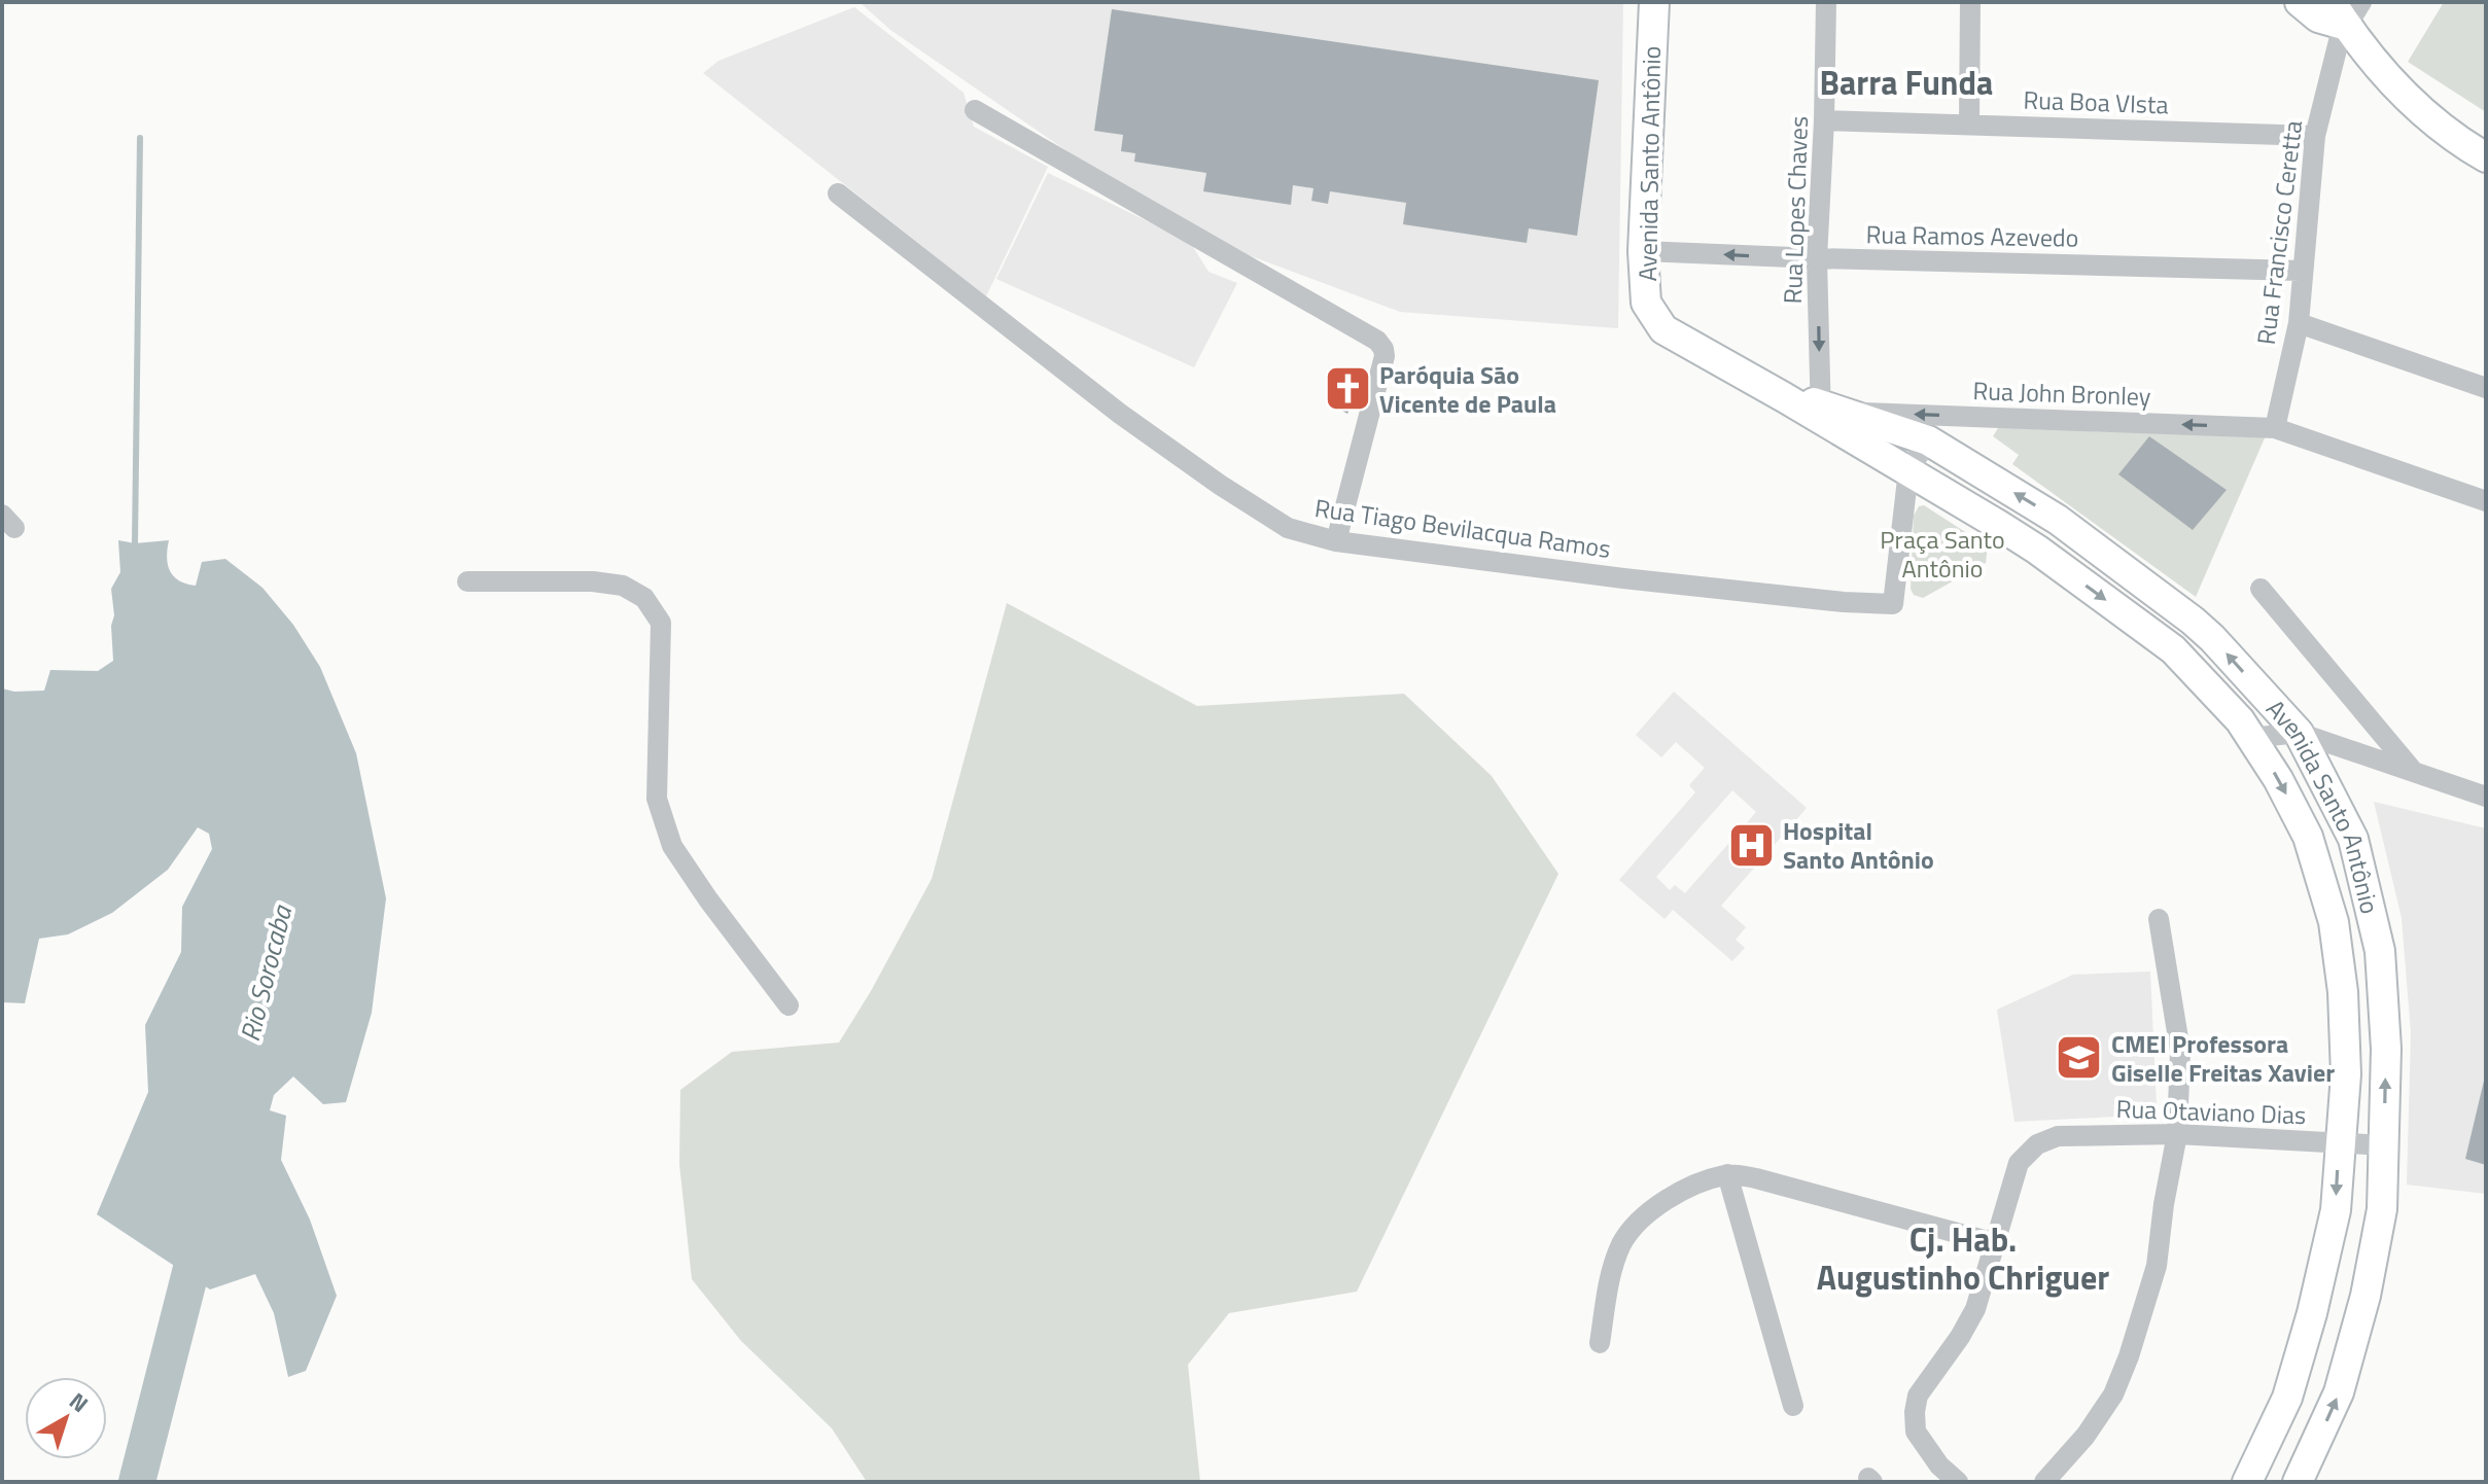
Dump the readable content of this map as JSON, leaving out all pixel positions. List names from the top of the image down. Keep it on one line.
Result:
{"streets":{"main road":["Avenida Santo Antônio"],"street":["Rua Boa VIsta","Rua Lopes Chaves","Rua Francisco Ceretta","Rua Ramos Azevedo","Rua John Bronley","Rua Tiago Bevilacqua Ramos","Rua Otaviano Dias"]},"crossings":[["Rua Boa VIsta","Rua Lopes Chaves"],["Rua Boa VIsta","Rua Francisco Ceretta"],["Avenida Santo Antônio","Rua Lopes Chaves"],["Avenida Santo Antônio","Rua Ramos Azevedo"],["Avenida Santo Antônio","Rua John Bronley"],["Avenida Santo Antônio","Rua Tiago Bevilacqua Ramos"],["Avenida Santo Antônio","Rua Otaviano Dias"],["Rua Lopes Chaves","Rua Ramos Azevedo"],["Rua Lopes Chaves","Rua John Bronley"],["Rua Francisco Ceretta","Rua Ramos Azevedo"],["Rua Francisco Ceretta","Rua John Bronley"]],"one_way":["Rua Lopes Chaves","Rua John Bronley"],"districts":["Barra Funda","Cj. Hab. Augustinho Chriguer"],"water":["Rio Sorocaba"],"parks":["Praça Santo Antônio"],"places":{"church":["Paróquia São Vicente de Paula"],"hospital":["Hospital Santo Antônio"],"school or university":["CMEI Professora Giselle Freitas Xavier"]},"north":"top right"}
